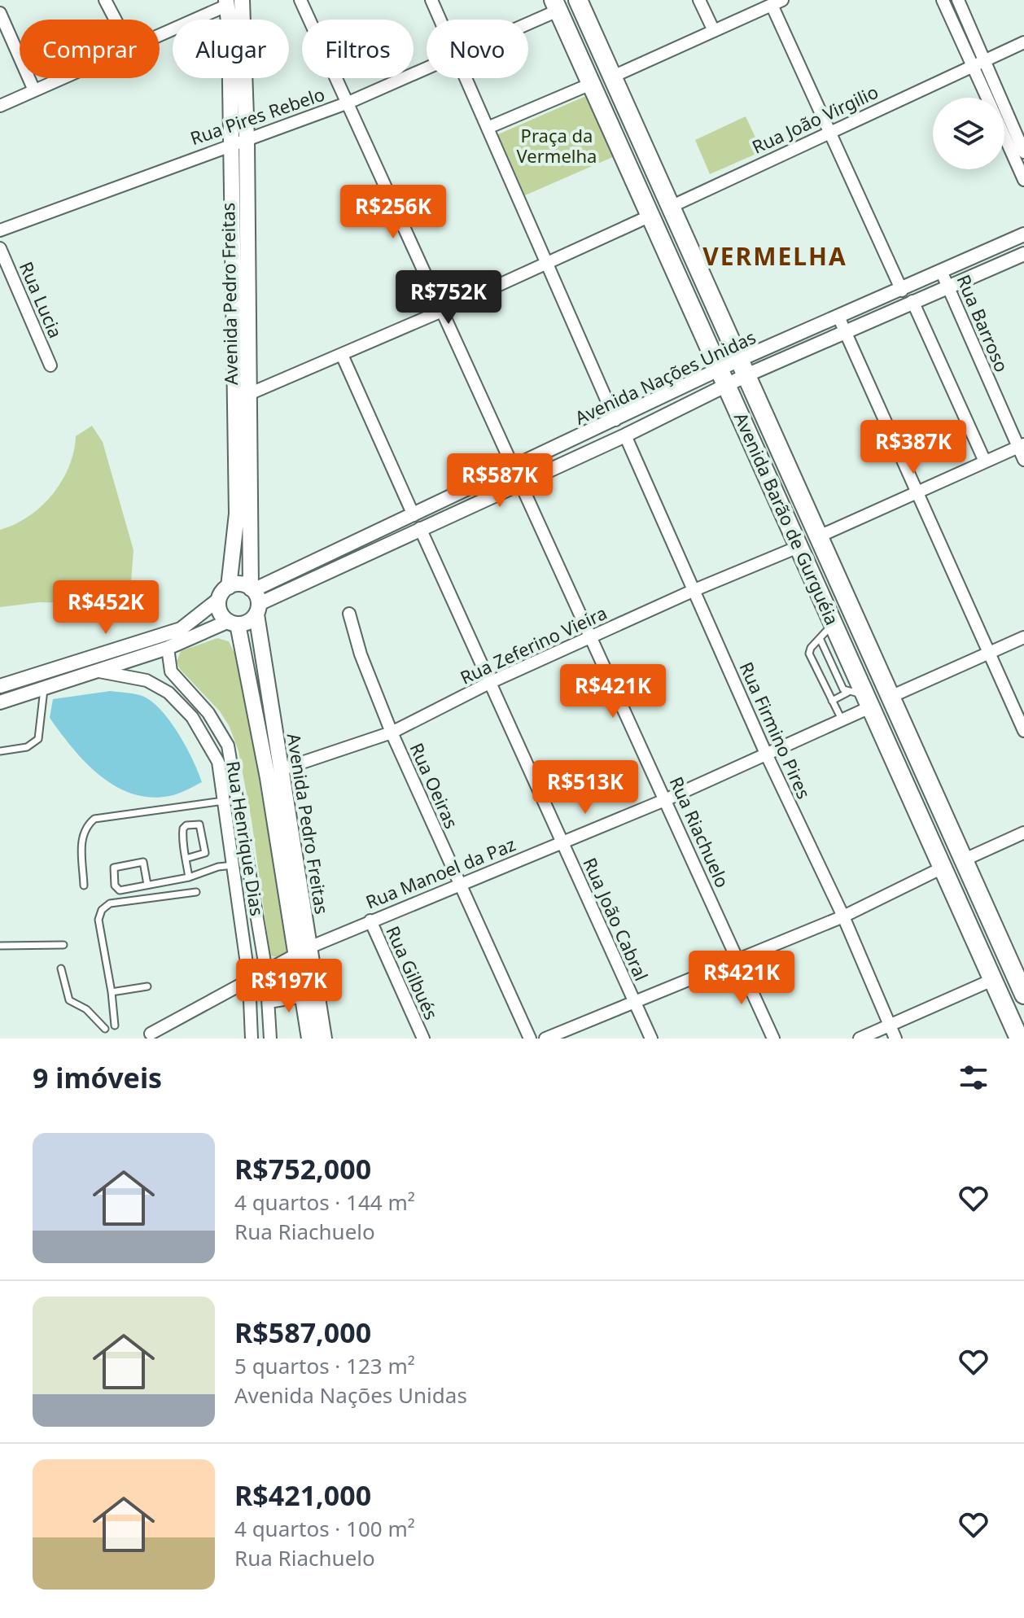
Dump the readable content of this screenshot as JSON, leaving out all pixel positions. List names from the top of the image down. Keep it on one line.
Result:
{"streets":{"main road":["Avenida Pedro Freitas","Avenida Barão de Gurguéia"],"street":["Rua Pires Rebelo","Rua João Virgilio","Rua Lucia","Rua Barroso","Avenida Nações Unidas","Rua Zeferino Vieira","Rua Firmino Pires","Rua Oeiras","Rua Riachuelo","Rua Henrique Dias","Rua Manoel da Paz","Rua João Cabral","Rua Gilbués"]},"crossings":[["Rua Pires Rebelo","Avenida Pedro Freitas"],["Rua Pires Rebelo","Avenida Barão de Gurguéia"],["Rua Pires Rebelo","Rua Riachuelo"],["Rua João Virgilio","Avenida Barão de Gurguéia"],["Avenida Pedro Freitas","Avenida Nações Unidas"],["Avenida Pedro Freitas","Rua Zeferino Vieira"],["Avenida Pedro Freitas","Rua Manoel da Paz"],["Rua Barroso","Avenida Nações Unidas"],["Avenida Nações Unidas","Avenida Barão de Gurguéia"],["Avenida Nações Unidas","Rua Firmino Pires"],["Avenida Nações Unidas","Rua Riachuelo"],["Avenida Nações Unidas","Rua João Cabral"],["Avenida Barão de Gurguéia","Rua Zeferino Vieira"],["Avenida Barão de Gurguéia","Rua Manoel da Paz"],["Rua Zeferino Vieira","Rua Firmino Pires"],["Rua Zeferino Vieira","Rua Oeiras"],["Rua Zeferino Vieira","Rua Riachuelo"],["Rua Zeferino Vieira","Rua João Cabral"],["Rua Firmino Pires","Rua Manoel da Paz"],["Rua Oeiras","Rua Manoel da Paz"],["Rua Riachuelo","Rua Manoel da Paz"],["Rua Henrique Dias","Rua Manoel da Paz"],["Rua Manoel da Paz","Rua João Cabral"],["Rua Manoel da Paz","Rua Gilbués"]],"districts":["VERMELHA"],"parks":["Praça da Vermelha"],"page":{"chip":["Comprar","Alugar","Filtros","Novo"],"price":["R$256K","R$752K","R$387K","R$587K","R$452K","R$421K","R$513K","R$421K","R$197K"],"heading":"9 imóveis","list":[{"name":"R$752,000","note":"4 quartos · 144 m² · Rua Riachuelo"},{"name":"R$587,000","note":"5 quartos · 123 m² · Avenida Nações Unidas"},{"name":"R$421,000","note":"4 quartos · 100 m² · Rua Riachuelo"}]}}
